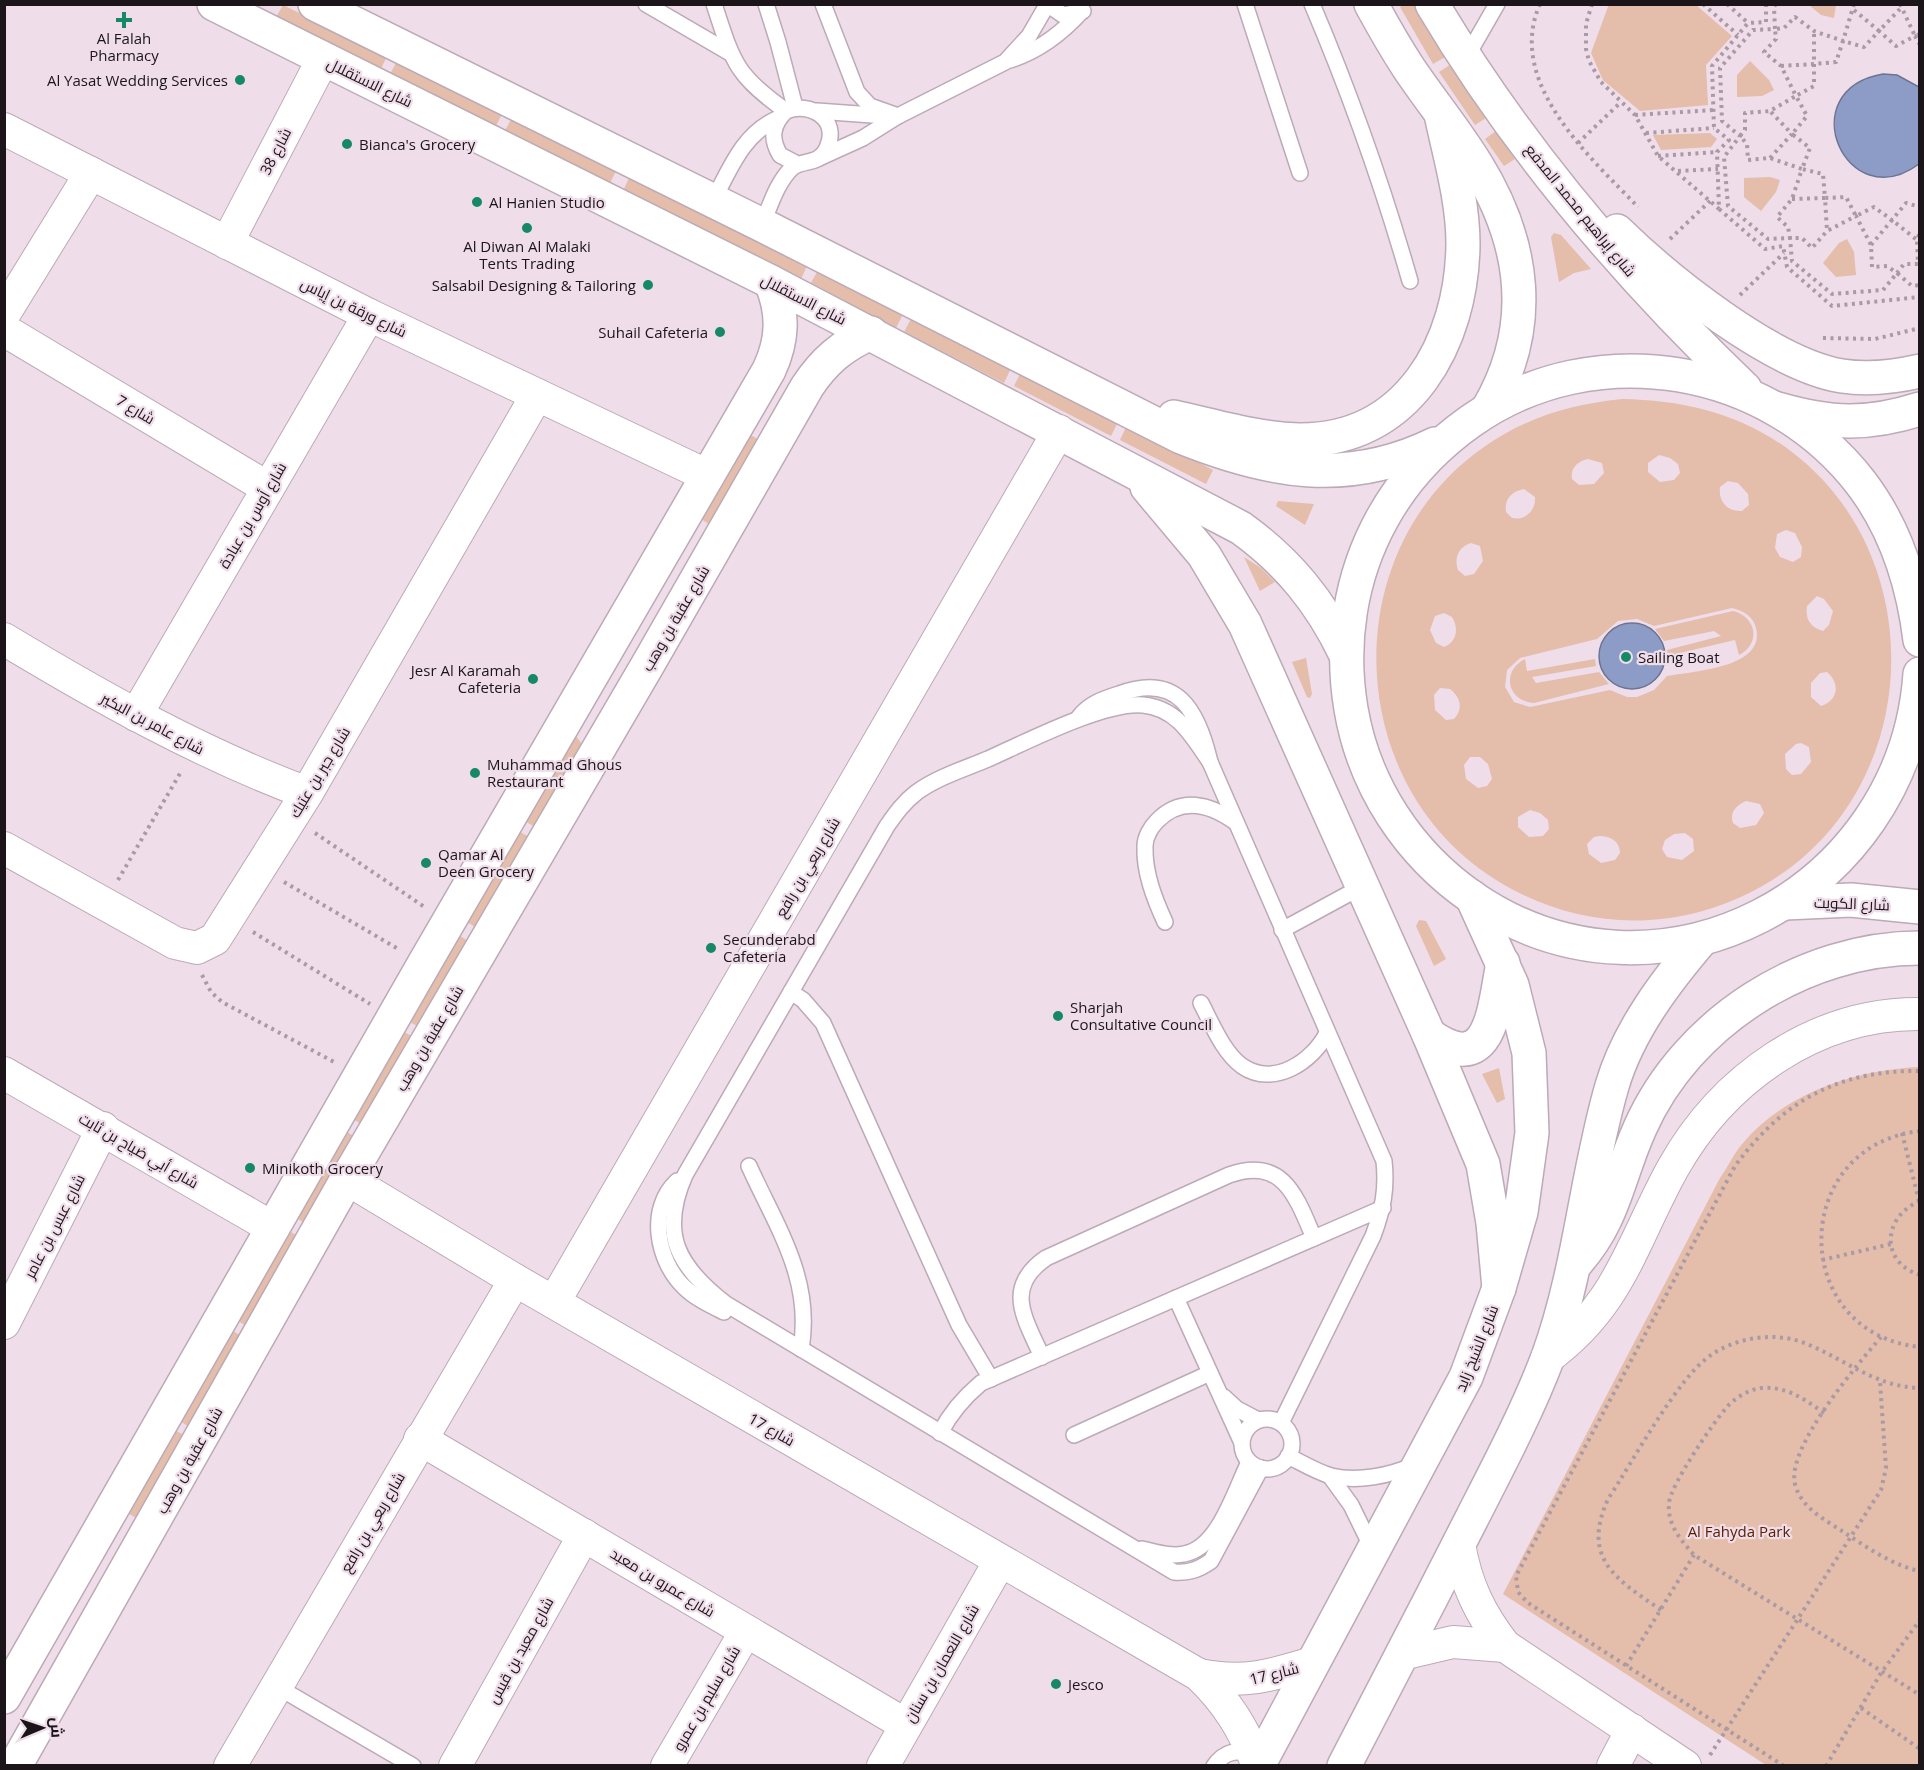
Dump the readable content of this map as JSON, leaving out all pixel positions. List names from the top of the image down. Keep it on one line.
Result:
{"streets":{"main road":["شارع الاستقلال","شارع إبراهيم محمد المدفع","شارع عقبة بن وهب","شارع الكويت","شارع الشيخ زايد"],"street":["شارع 38","شارع ورقة بن إياس","شارع 7","شارع أوس بن عبادة","شارع عامر بن البكير","شارع جبر بن عتيك","شارع ربعي بن رافع","شارع أبي ضياح بن ثابت","شارع عبس بن عامر","شارع 17","شارع عمرو بن معبد","شارع معبد بن قيس","شارع النعمان بن سنان","شارع سليم بن عمرو"]},"crossings":[["شارع الاستقلال","شارع 38"],["شارع الاستقلال","شارع عقبة بن وهب"],["شارع الاستقلال","شارع ربعي بن رافع"],["شارع 38","شارع ورقة بن إياس"],["شارع ورقة بن إياس","شارع أوس بن عبادة"],["شارع ورقة بن إياس","شارع جبر بن عتيك"],["شارع 7","شارع أوس بن عبادة"],["شارع أوس بن عبادة","شارع عامر بن البكير"],["شارع عقبة بن وهب","شارع 17"],["شارع عامر بن البكير","شارع جبر بن عتيك"],["شارع ربعي بن رافع","شارع 17"],["شارع ربعي بن رافع","شارع عمرو بن معبد"],["شارع أبي ضياح بن ثابت","شارع عبس بن عامر"],["شارع الشيخ زايد","شارع 17"],["شارع 17","شارع النعمان بن سنان"],["شارع عمرو بن معبد","شارع معبد بن قيس"],["شارع عمرو بن معبد","شارع النعمان بن سنان"],["شارع عمرو بن معبد","شارع سليم بن عمرو"]],"parks":["Al Fahyda Park"],"places":{"health":["Al Falah Pharmacy"],"other":["Al Yasat Wedding Services","Bianca's Grocery","Al Hanien Studio","Al Diwan Al Malaki Tents Trading","Salsabil Designing & Tailoring","Suhail Cafeteria","Sailing Boat","Jesr Al Karamah Cafeteria","Muhammad Ghous Restaurant","Qamar Al Deen Grocery","Secunderabd Cafeteria","Sharjah Consultative Council","Minikoth Grocery","Jesco"]},"north":"right"}
